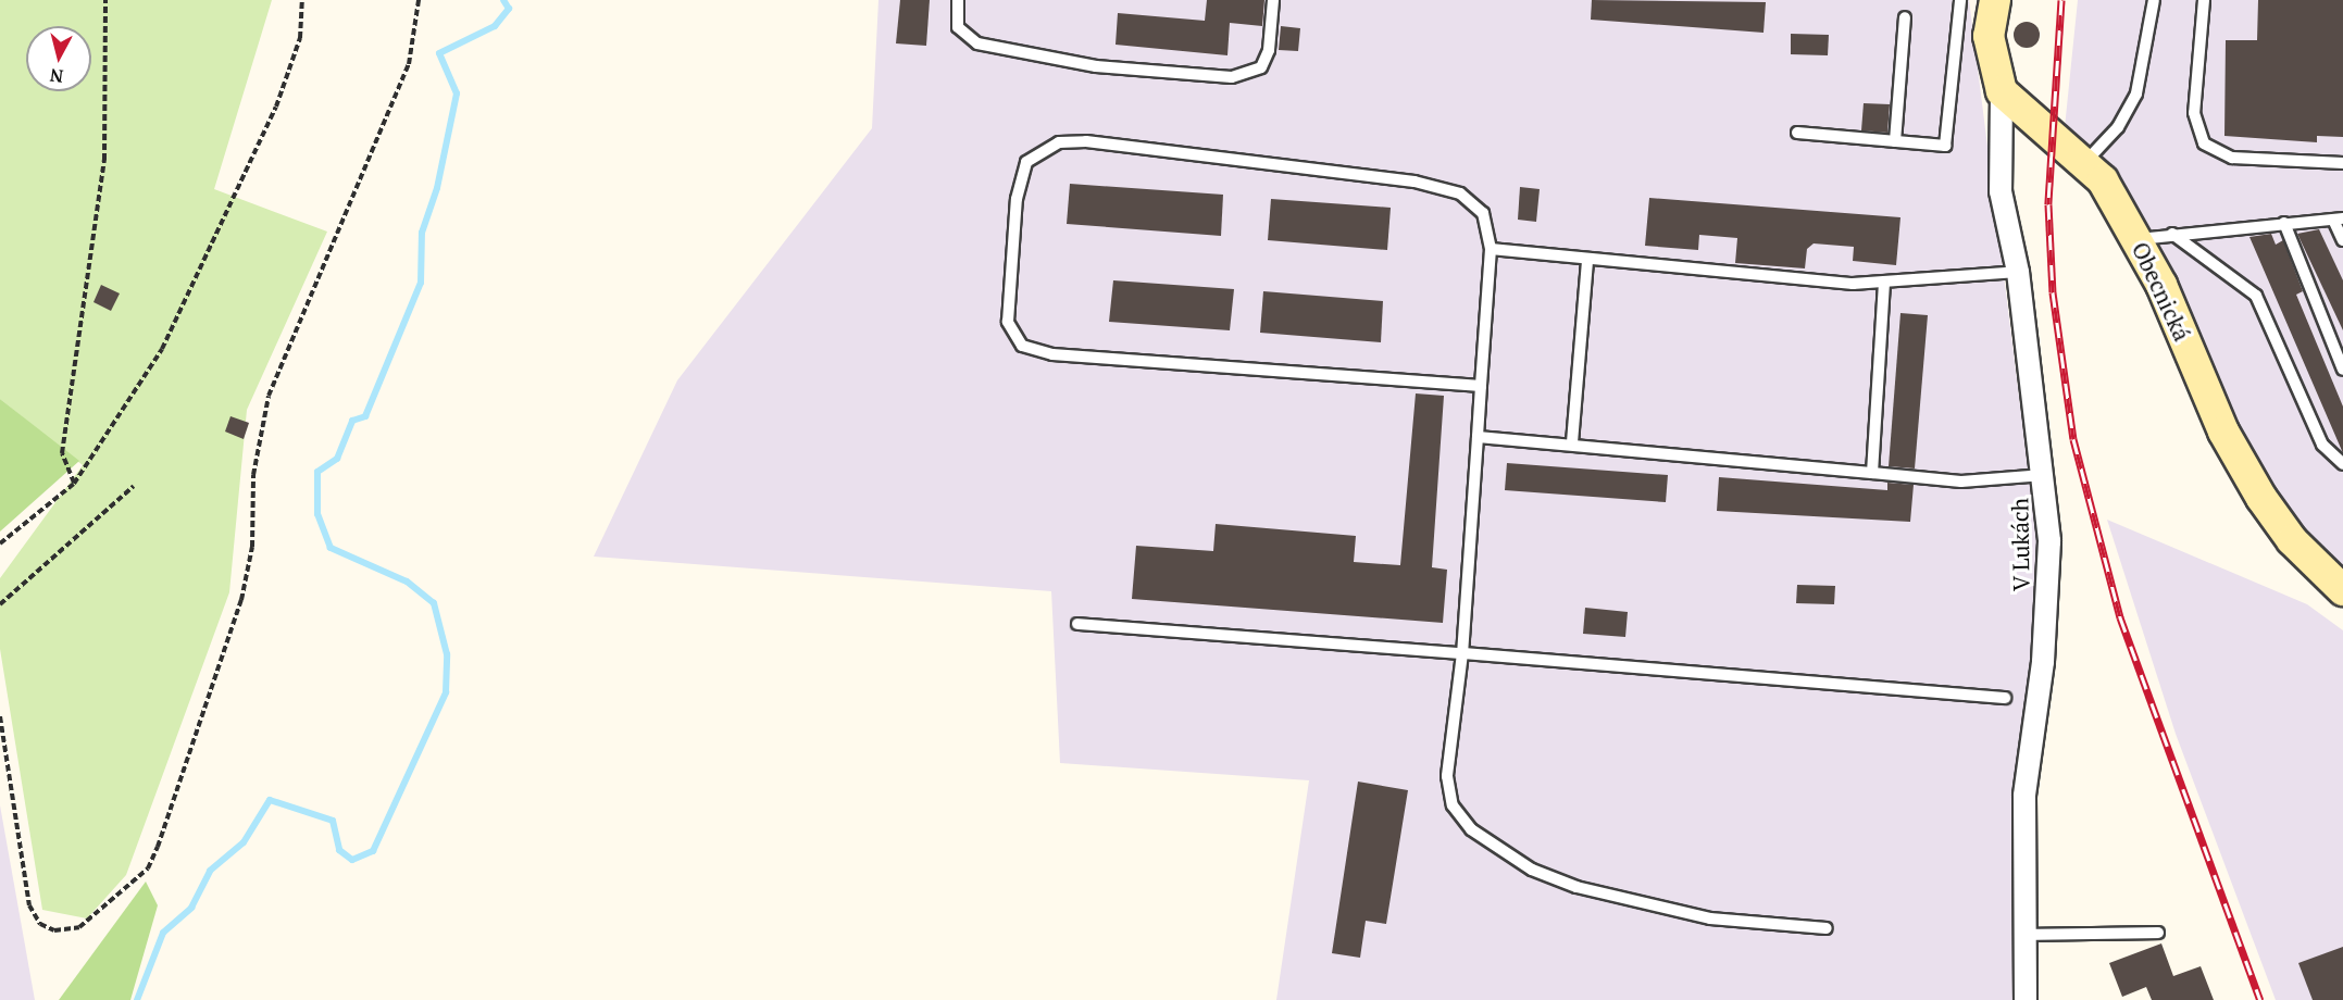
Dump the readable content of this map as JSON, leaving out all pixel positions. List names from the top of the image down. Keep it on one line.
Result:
{"streets":{"street":["Obecnická","V Lukách"]},"crossings":[["Obecnická","V Lukách"]],"north":"bottom"}
